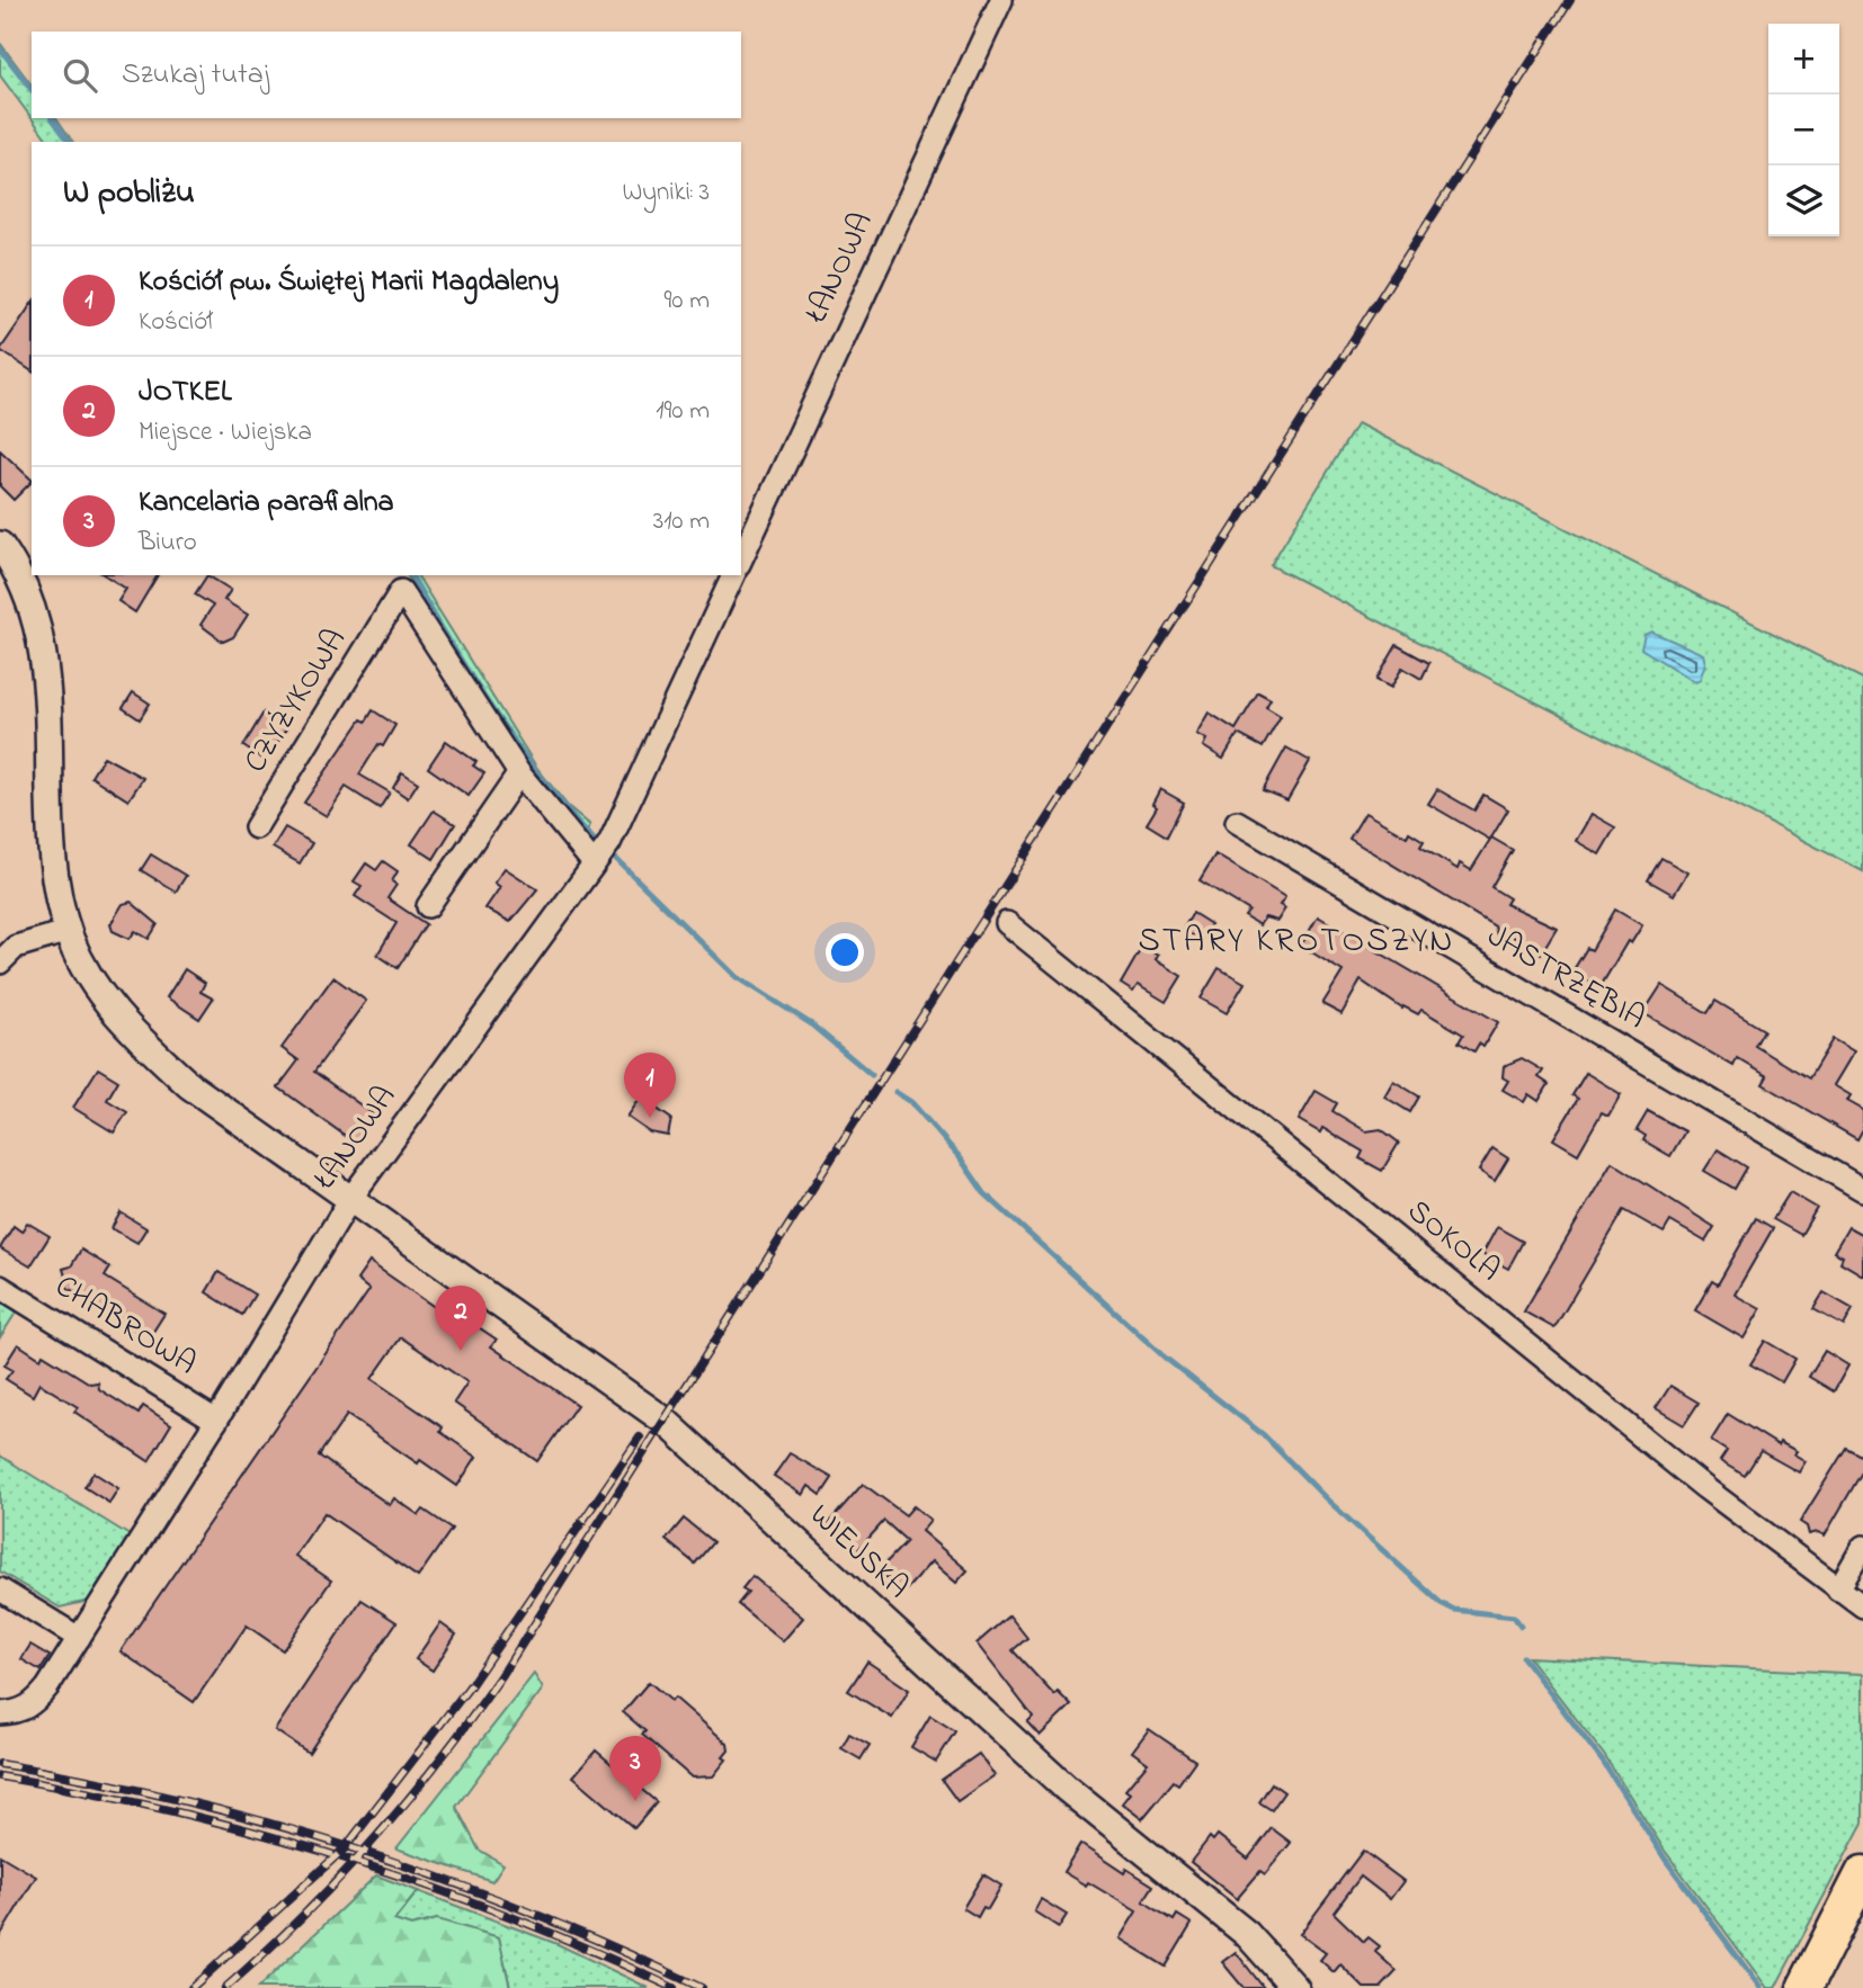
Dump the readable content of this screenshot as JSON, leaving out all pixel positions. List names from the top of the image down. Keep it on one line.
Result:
{"streets":{"street":["ŁANOWA","CZYŻYKOWA","JASTRZĘBIA","SOKOLA","CHABROWA","WIEJSKA"]},"crossings":[["ŁANOWA","CZYŻYKOWA"],["ŁANOWA","CHABROWA"],["ŁANOWA","WIEJSKA"]],"districts":["STARY KROTOSZYN"],"page":{"map_buttons":["+","−"],"search":"Szukaj tutaj","heading":["W pobliżu","Wyniki: 3"],"list":[{"mark":"1","name":"Kościół pw. Świętej Marii Magdaleny","note":"Kościół","value":"90 m"},{"mark":"2","name":"JOTKEL","note":"Miejsce · Wiejska","value":"190 m"},{"mark":"3","name":"Kancelaria parafialna","note":"Biuro","value":"310 m"}],"pins":["1","2","3"]}}
